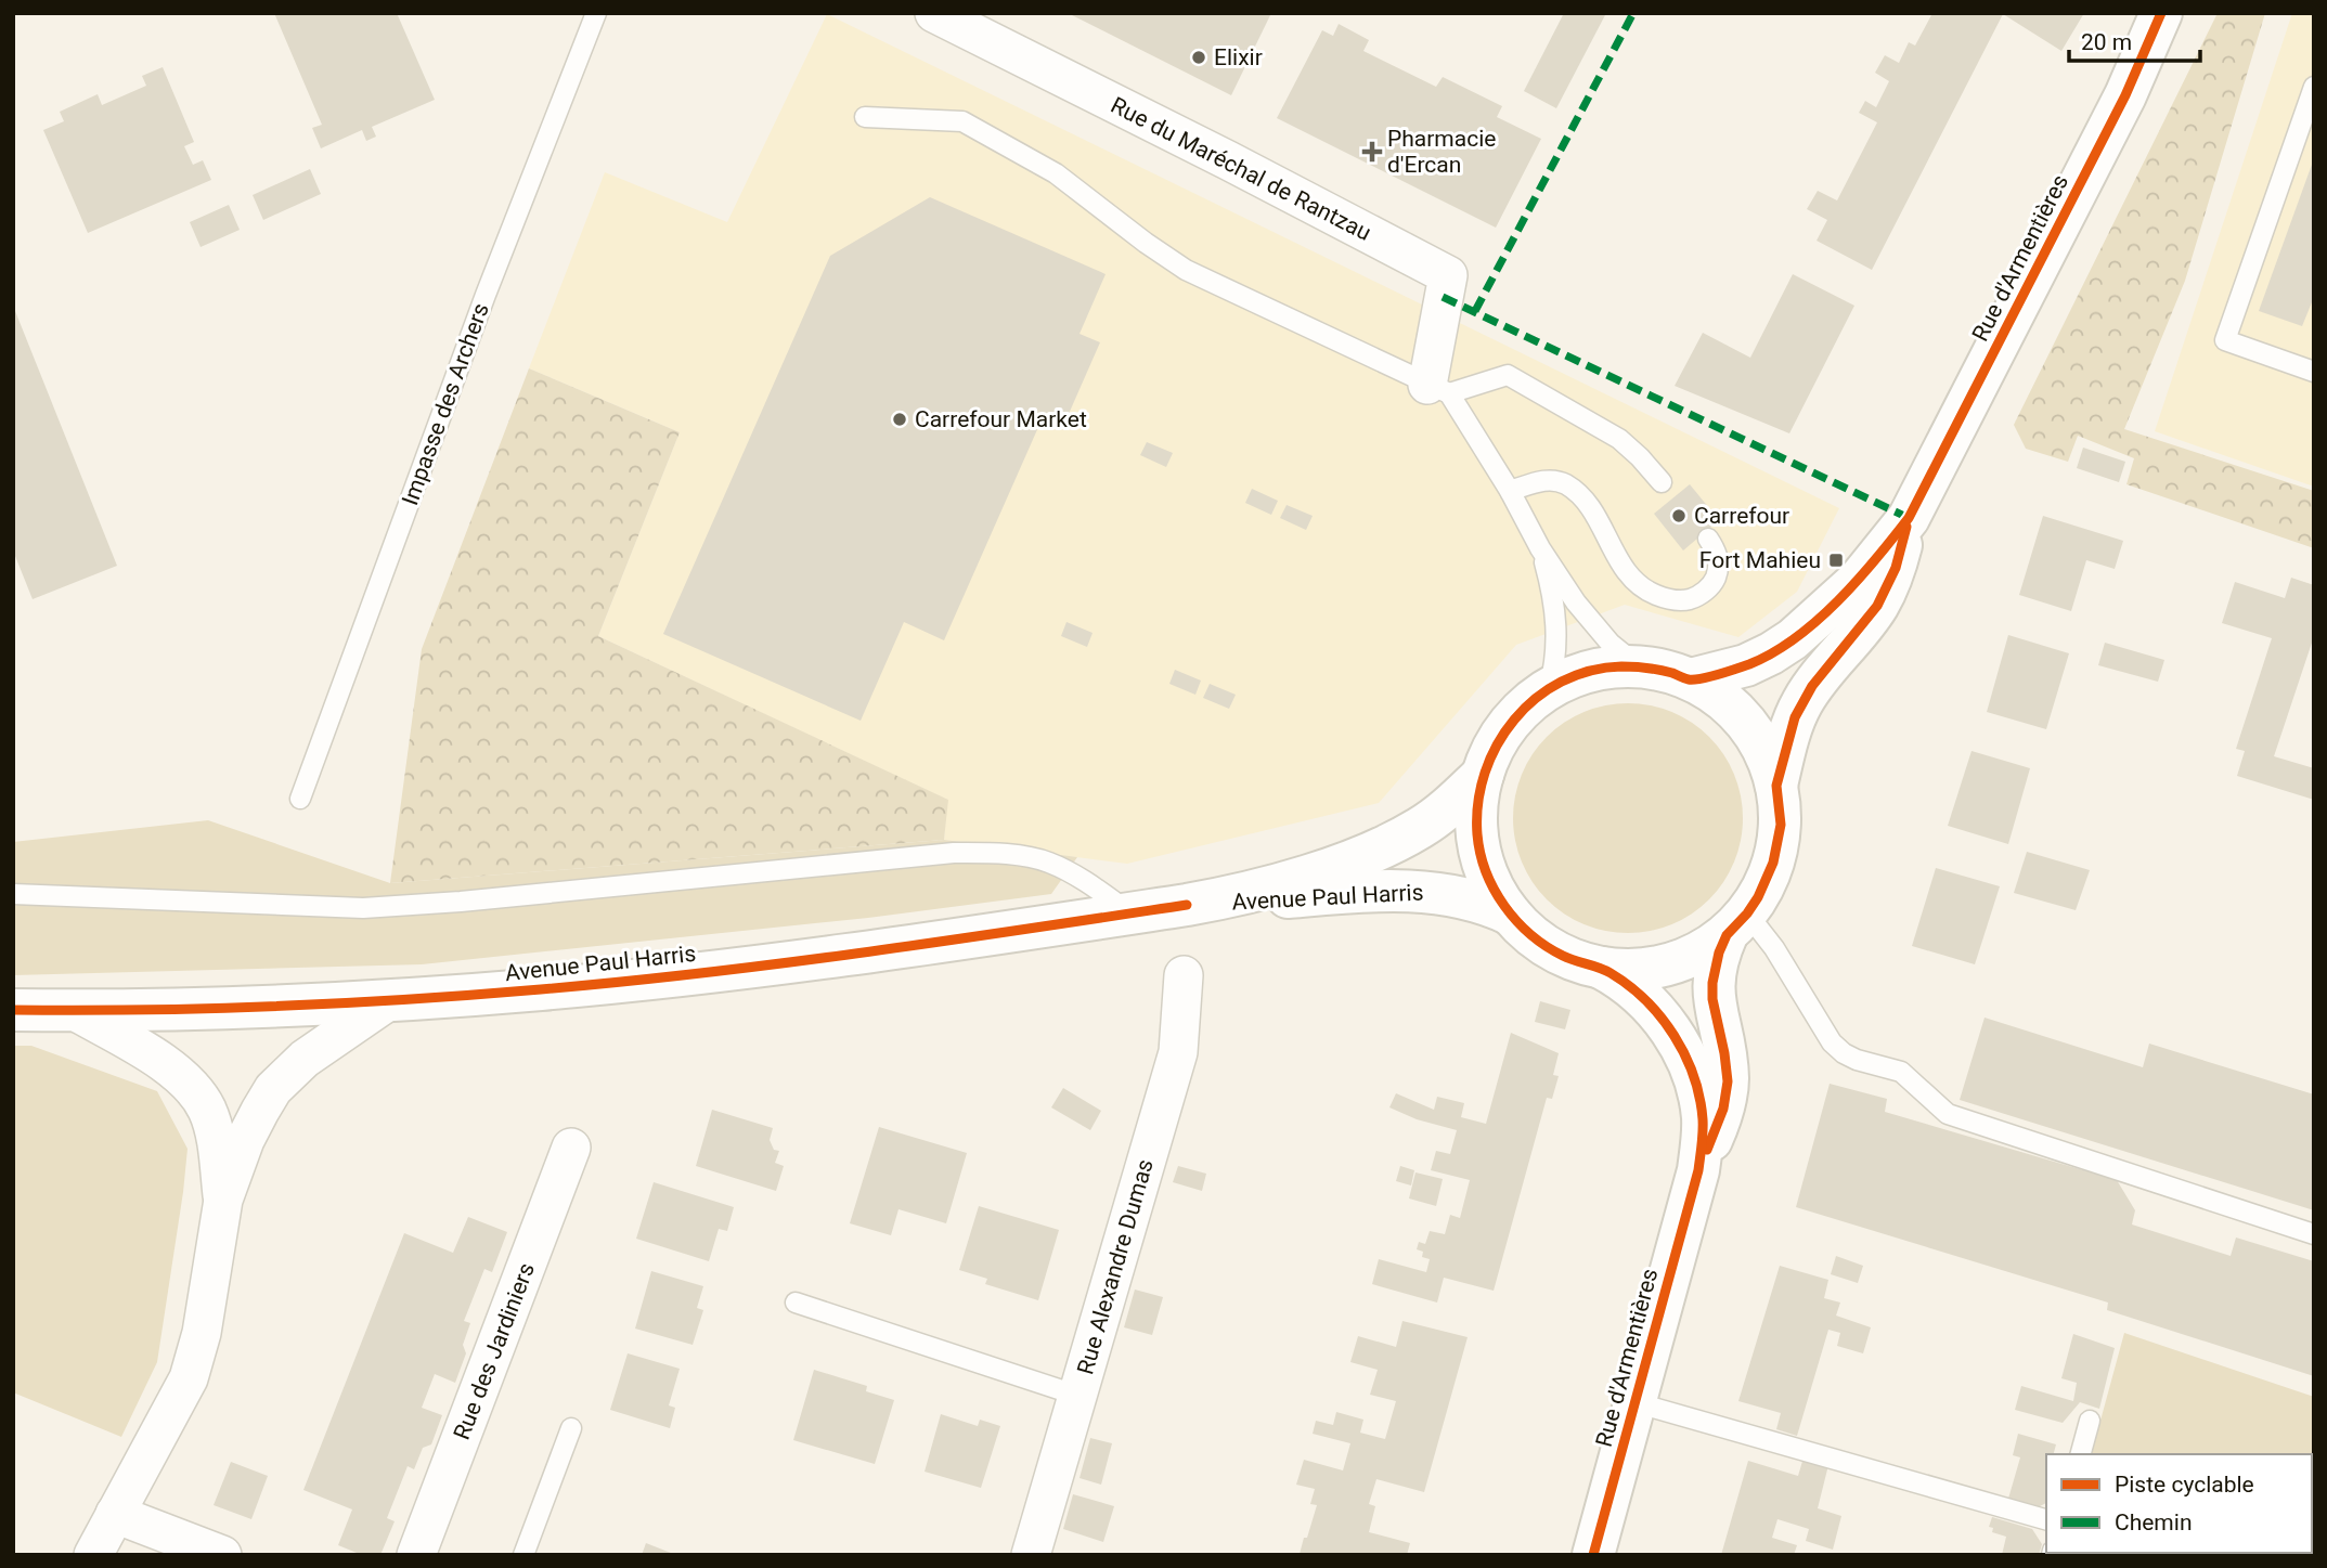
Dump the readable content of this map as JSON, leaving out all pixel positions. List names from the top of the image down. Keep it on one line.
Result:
{"streets":{"main road":["Rue d'Armentières","Avenue Paul Harris"],"street":["Rue du Maréchal de Rantzau","Rue Alexandre Dumas","Rue des Jardiniers"],"lane":["Impasse des Archers"]},"places":{"other":["Elixir","Carrefour Market","Carrefour"],"health":["Pharmacie d'Ercan"],"transit":["Fort Mahieu"]},"legend":["Piste cyclable","Chemin"],"scale_bar":"20 m"}
